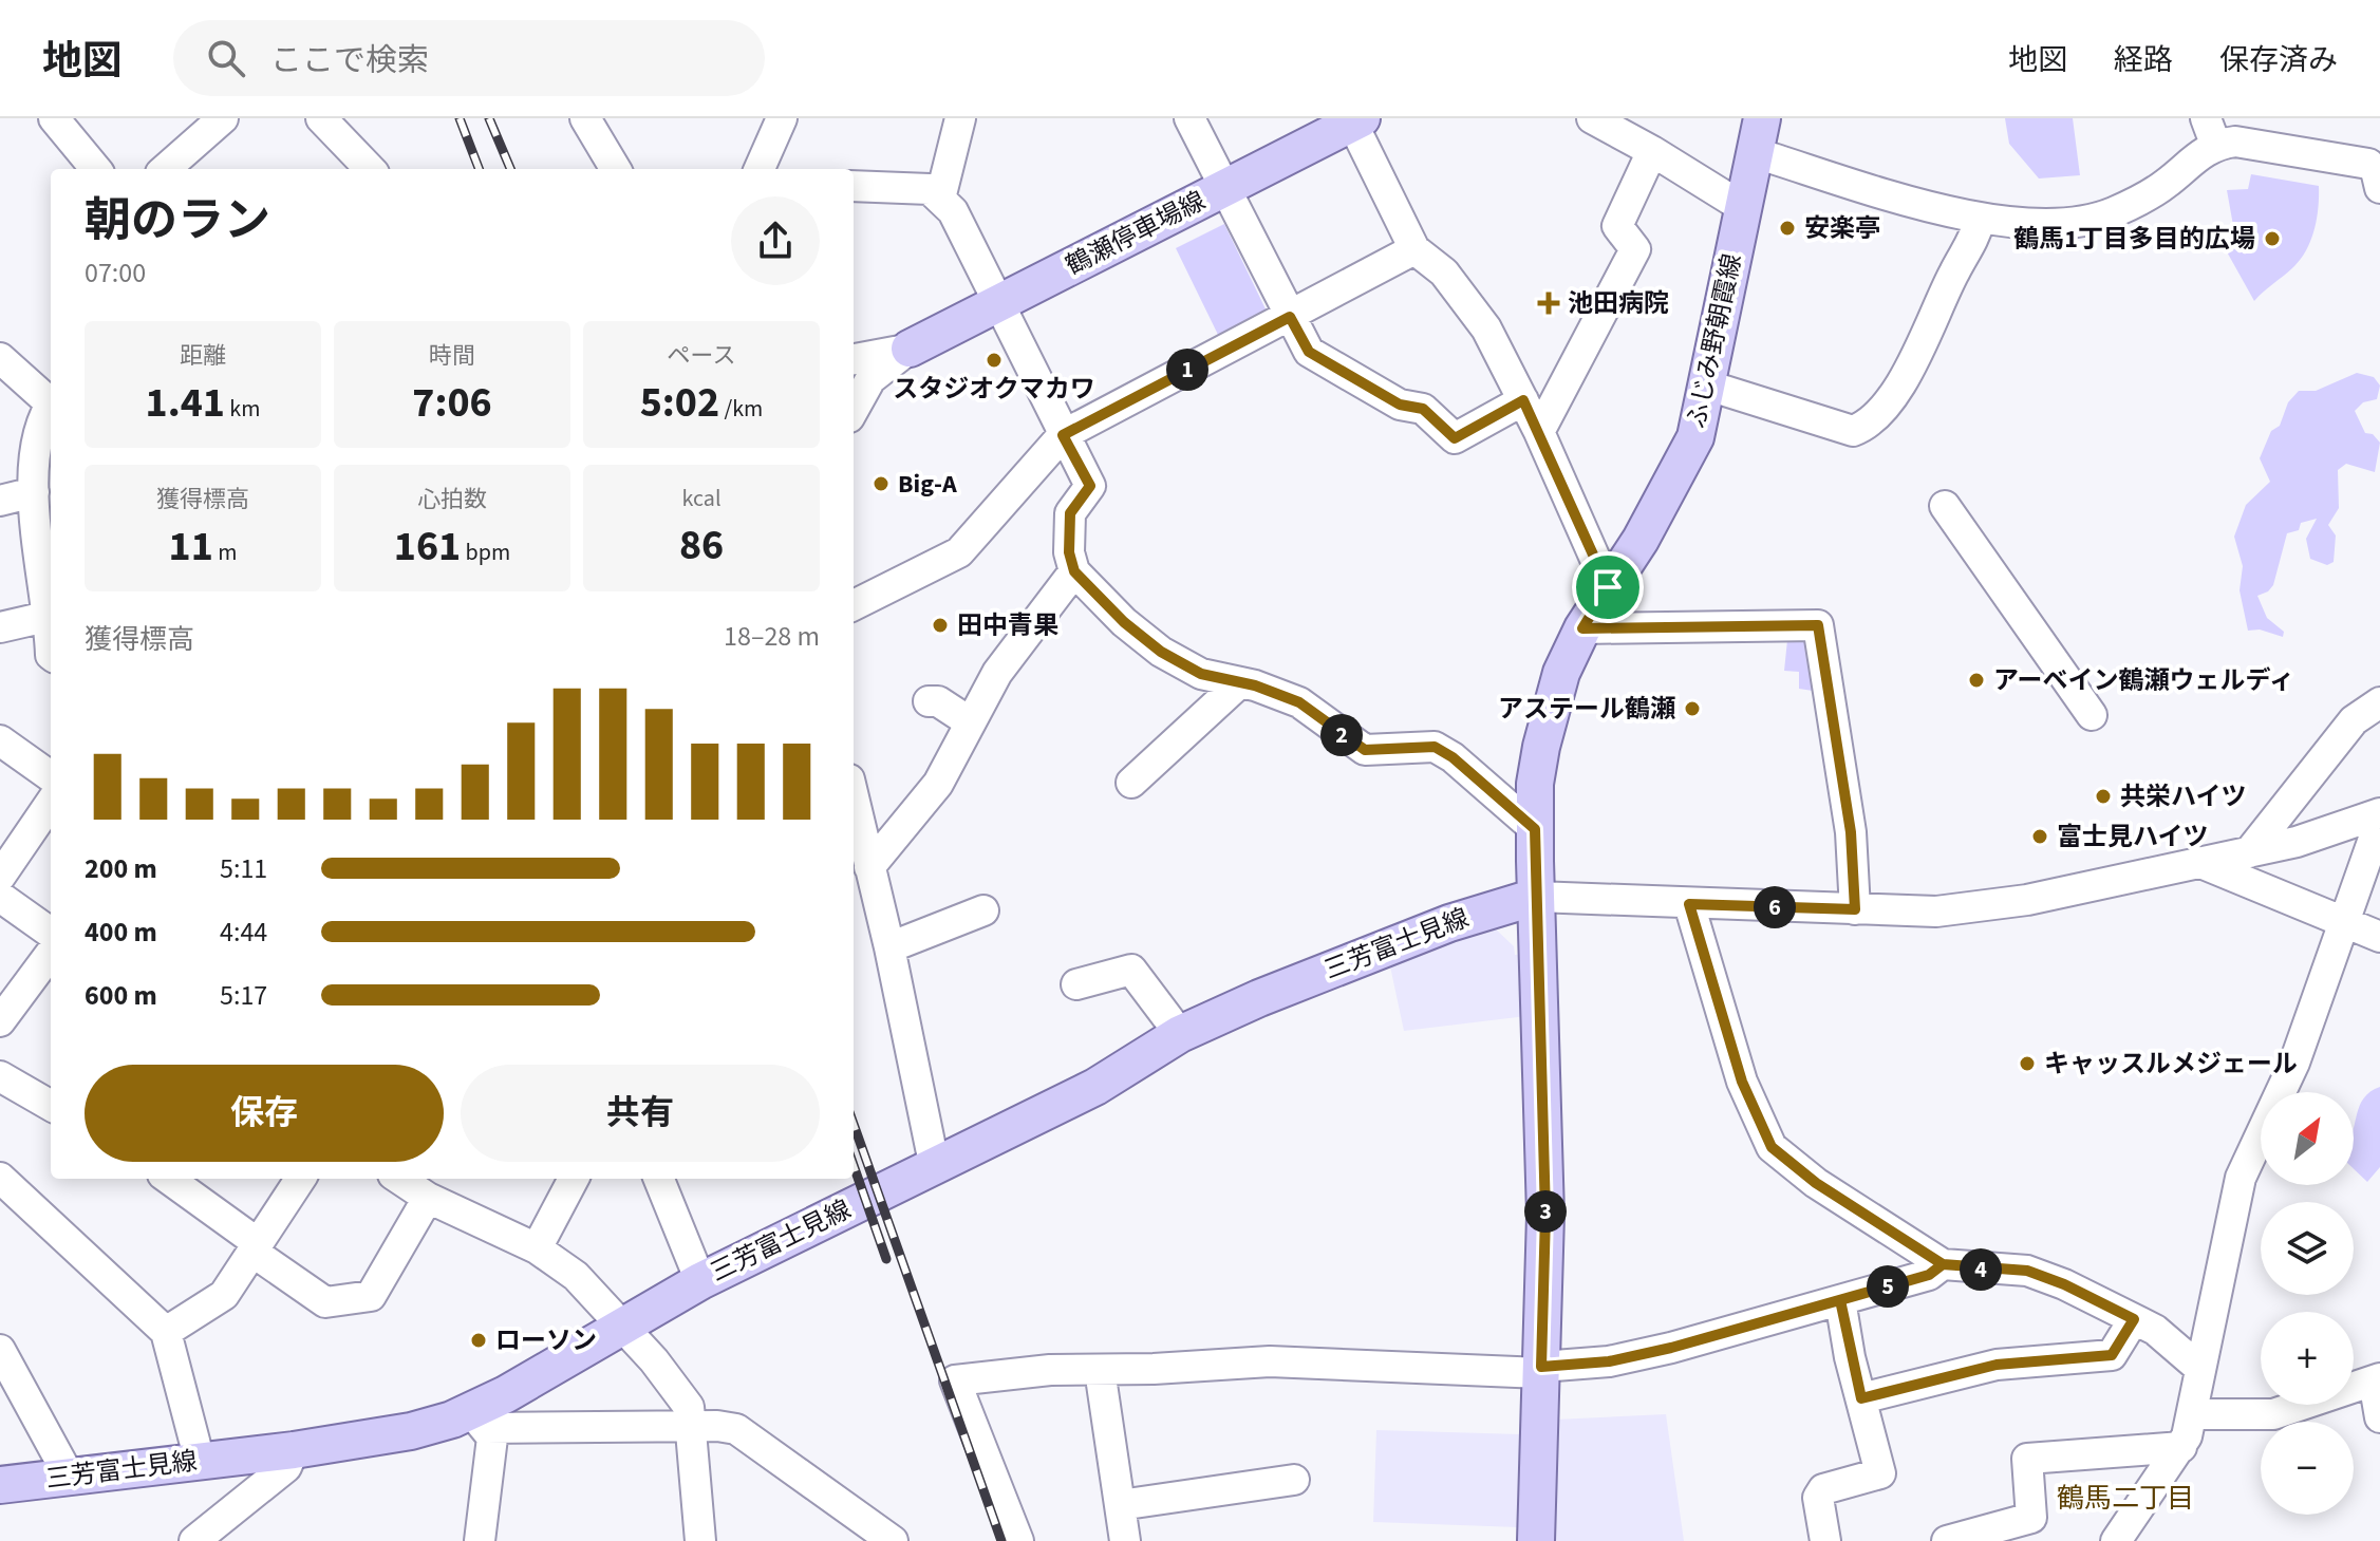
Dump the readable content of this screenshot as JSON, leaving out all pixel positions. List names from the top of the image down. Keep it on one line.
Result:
{"streets":{"main road":["鶴瀬停車場線","ふじみ野朝霞線","三芳富士見線"]},"crossings":[["ふじみ野朝霞線","三芳富士見線"]],"districts":["鶴馬二丁目"],"places":{"other":["安楽亭","鶴馬1丁目多目的広場","スタジオクマカワ","Big-A","田中青果","アーベイン鶴瀬ウェルディ","アステール鶴瀬","共栄ハイツ","富士見ハイツ","キャッスルメジェール","ローソン"],"health":["池田病院"]},"north":"top right","page":{"header":"地図","search":"ここで検索","nav":["地図","経路","保存済み"],"heading":["朝のラン","07:00"],"stats":[["距離","1.41 km"],["時間","7:06"],["ペース","5:02 /km"],["獲得標高","11 m"],["心拍数","161 bpm"],["kcal","86"]],"pins":["1","2","6","3","4","5"],"chart":["獲得標高","18–28 m"],"list":[{"name":"200 m","note":"5:11"},{"name":"400 m","note":"4:44"},{"name":"600 m","note":"5:17"}],"buttons":["保存","共有"],"map_buttons":["+","−"]}}
